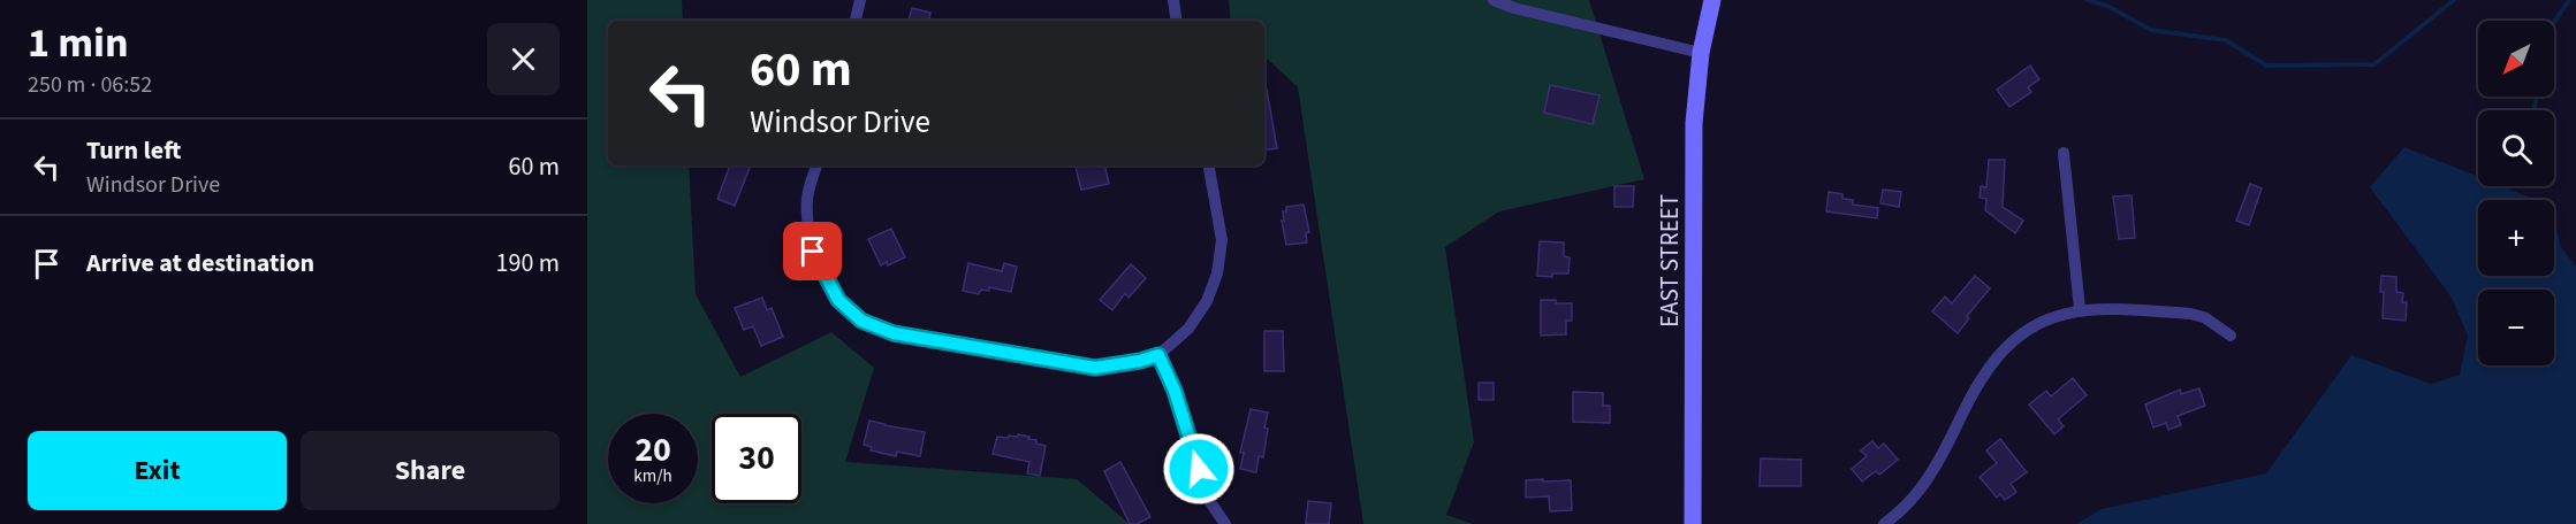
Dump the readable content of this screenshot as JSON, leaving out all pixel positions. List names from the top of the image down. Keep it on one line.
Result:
{"streets":{"street":["EAST STREET"]},"north":"bottom left","page":{"heading":["1 min","250 m · 06:52"],"map_buttons":["+","−"],"turn":["60 m","Windsor Drive"],"list":[{"name":"Turn left","note":"Windsor Drive","value":"60 m"},{"name":"Arrive at destination","value":"190 m"}],"speed":"20 km/h","limit":"30","buttons":["Exit","Share"]}}
